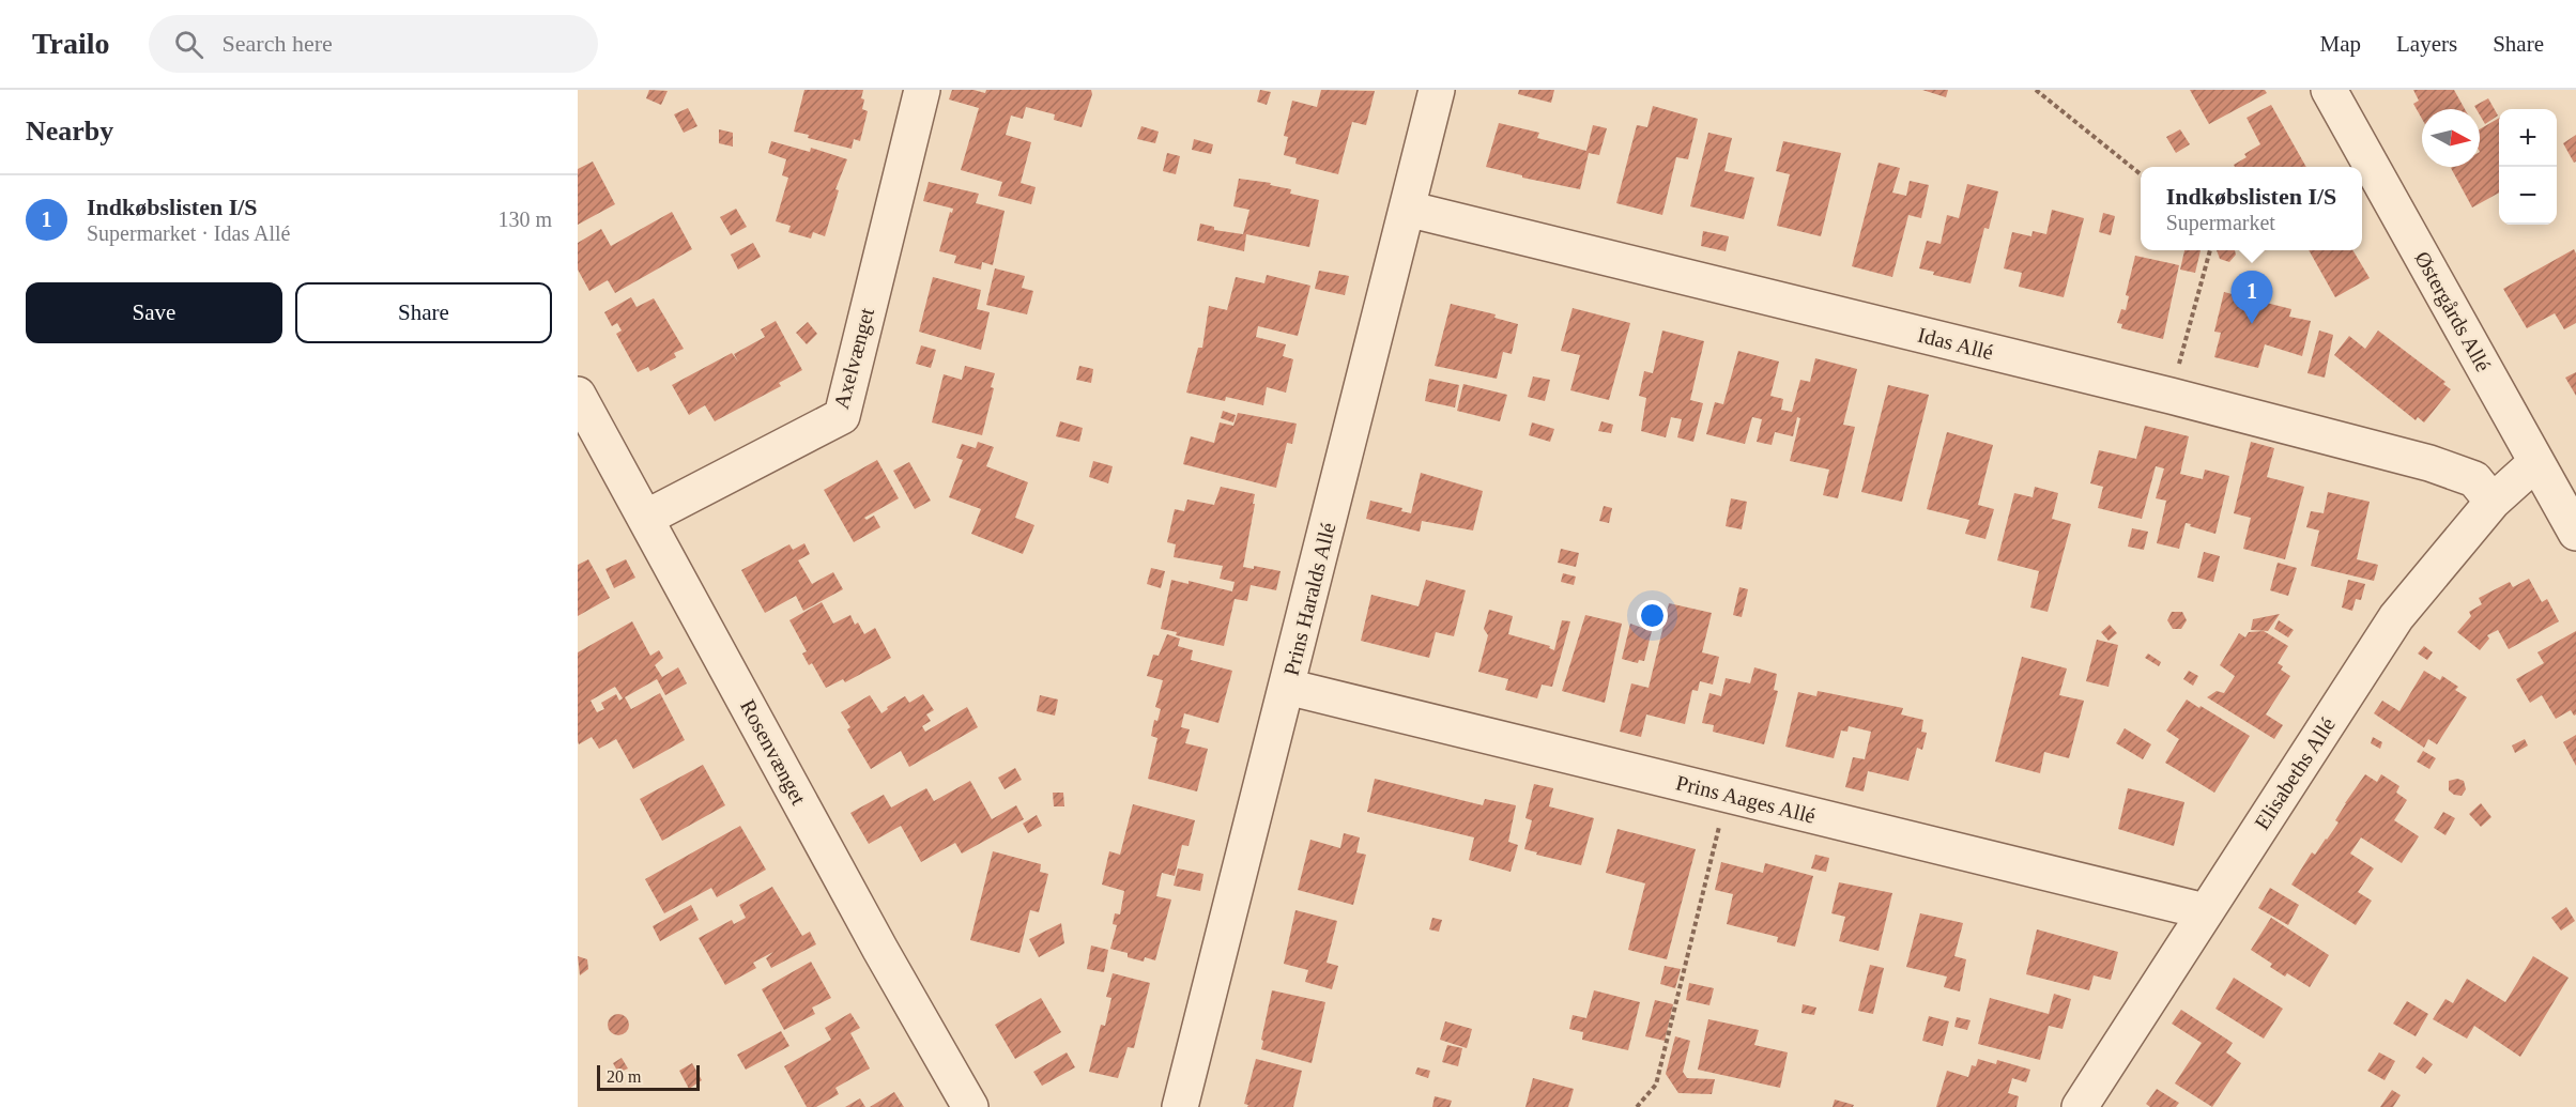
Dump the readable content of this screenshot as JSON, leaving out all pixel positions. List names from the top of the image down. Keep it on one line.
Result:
{"streets":{"street":["Østergårds Allé","Idas Allé","Axelvænget","Prins Haralds Allé","Rosenvænget","Elisabeths Allé","Prins Aages Allé"]},"crossings":[["Østergårds Allé","Elisabeths Allé"],["Idas Allé","Prins Haralds Allé"],["Idas Allé","Elisabeths Allé"],["Axelvænget","Rosenvænget"],["Prins Haralds Allé","Prins Aages Allé"],["Elisabeths Allé","Prins Aages Allé"]],"scale_bar":"20 m","north":"right","page":{"header":"Trailo","search":"Search here","nav":["Map","Layers","Share"],"heading":"Nearby","map_buttons":["+","−"],"popup":["Indkøbslisten I/S","Supermarket"],"list":[{"mark":"1","name":"Indkøbslisten I/S","note":"Supermarket · Idas Allé","value":"130 m"}],"buttons":["Save","Share"],"pins":"1","scale":"20 m"}}
